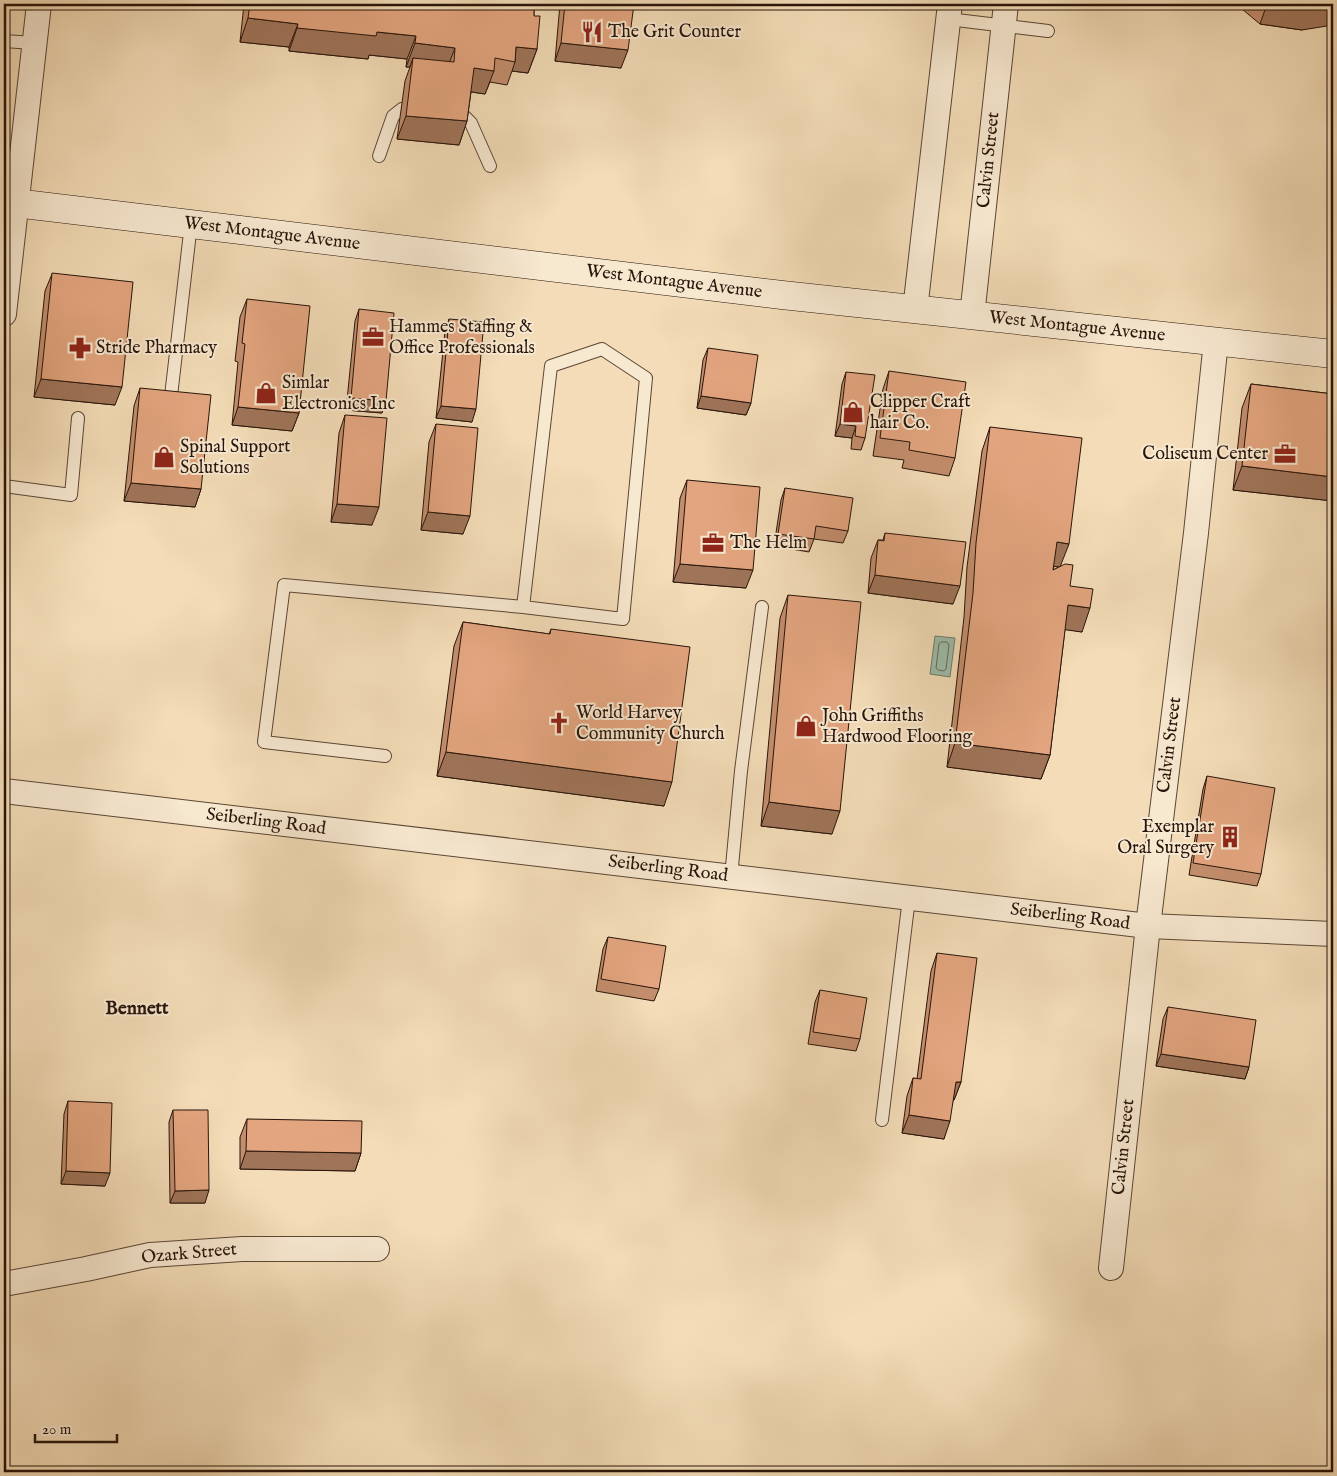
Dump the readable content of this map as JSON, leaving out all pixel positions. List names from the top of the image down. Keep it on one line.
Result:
{"streets":{"main road":["West Montague Avenue"],"street":["Calvin Street","Seiberling Road","Ozark Street"]},"crossings":[["Calvin Street","West Montague Avenue"],["Calvin Street","Seiberling Road"]],"districts":["Bennett"],"places":{"restaurant":["The Grit Counter"],"office":["Hammes Staffing & Office Professionals","Coliseum Center","The Helm"],"pharmacy":["Stride Pharmacy"],"shop":["Simlar Electronics Inc","Clipper Craft hair Co.","Spinal Support Solutions","John Griffiths Hardwood Flooring"],"church":["World Harvey Community Church"],"building":["Exemplar Oral Surgery"]},"scale_bar":"20 m"}
